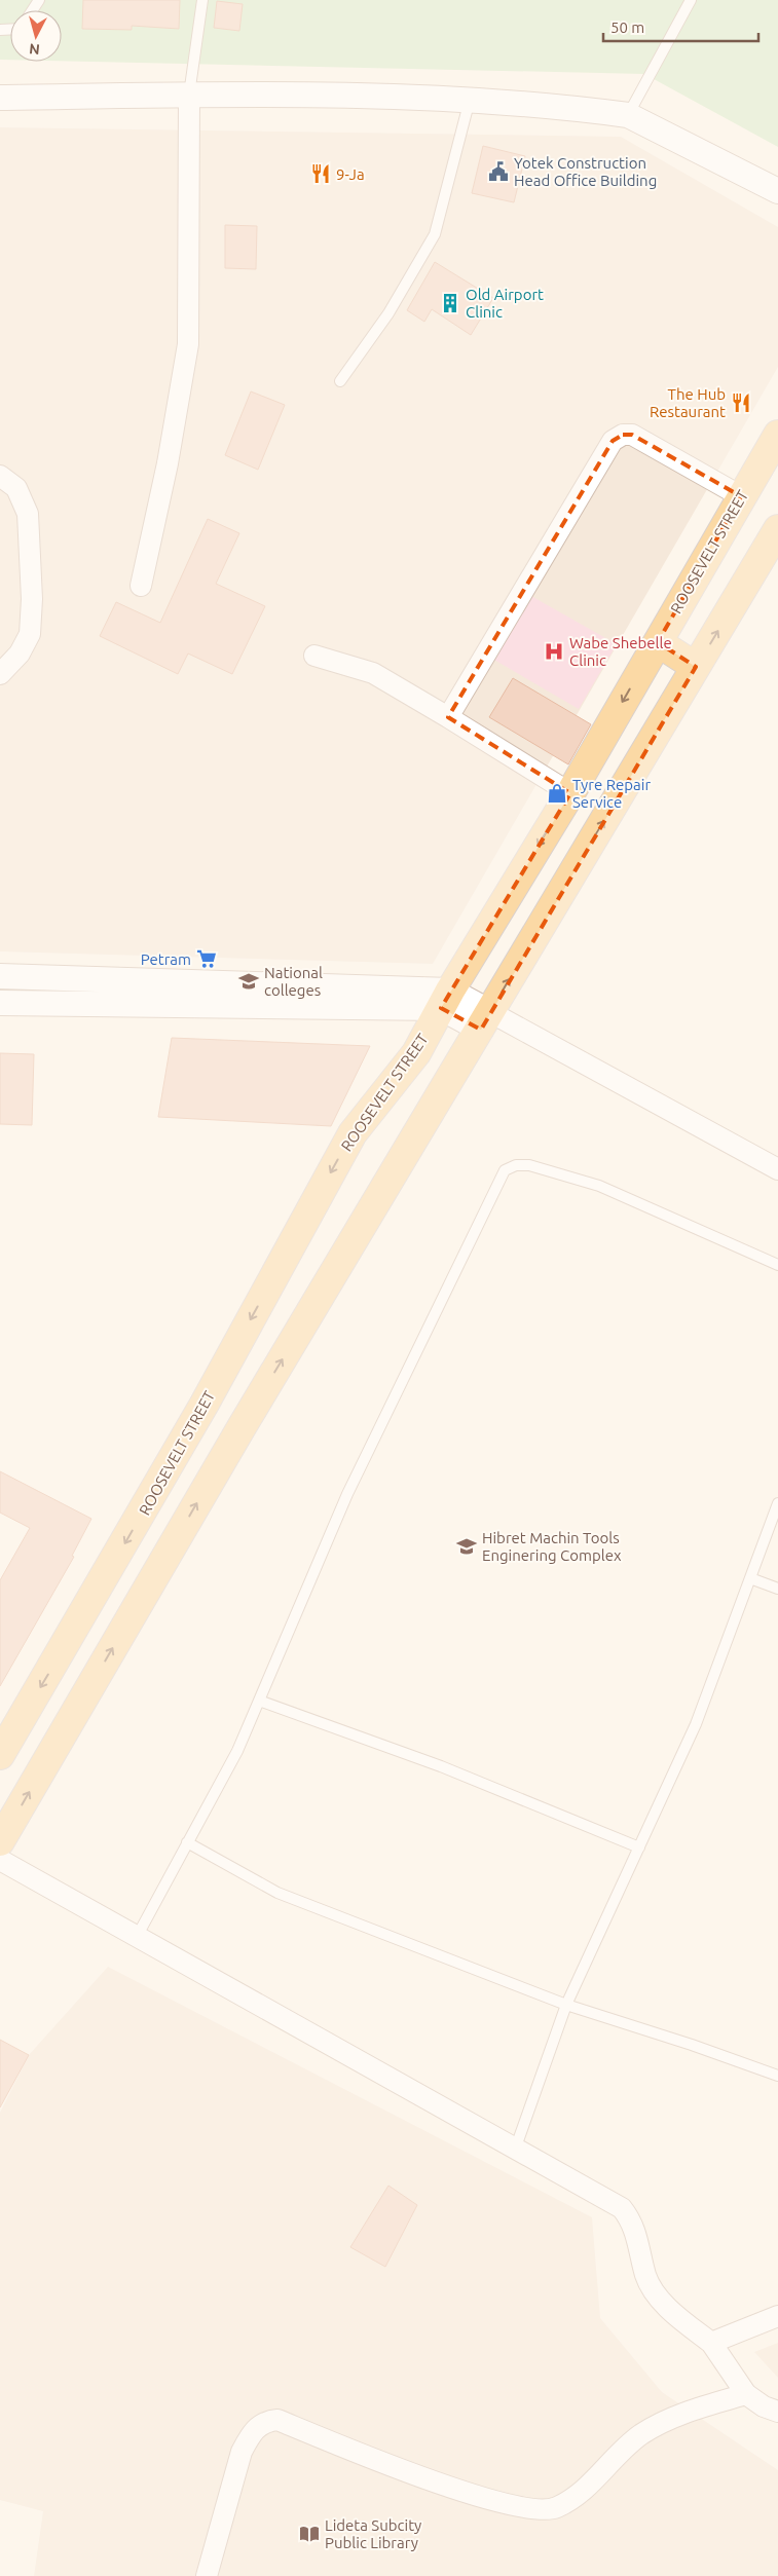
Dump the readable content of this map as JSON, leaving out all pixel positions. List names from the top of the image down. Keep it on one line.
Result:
{"streets":{"main road":["ROOSEVELT STREET"]},"places":{"public building":["Yotek Construction Head Office Building"],"restaurant":["9-Ja","The Hub Restaurant"],"building":["Old Airport Clinic"],"hospital":["Wabe Shebelle Clinic"],"shop":["Tyre Repair Service"],"supermarket":["Petram"],"school or university":["National colleges","Hibret Machin Tools Enginering Complex"],"library":["Lideta Subcity Public Library"]},"scale_bar":"50 m","north":"bottom"}
